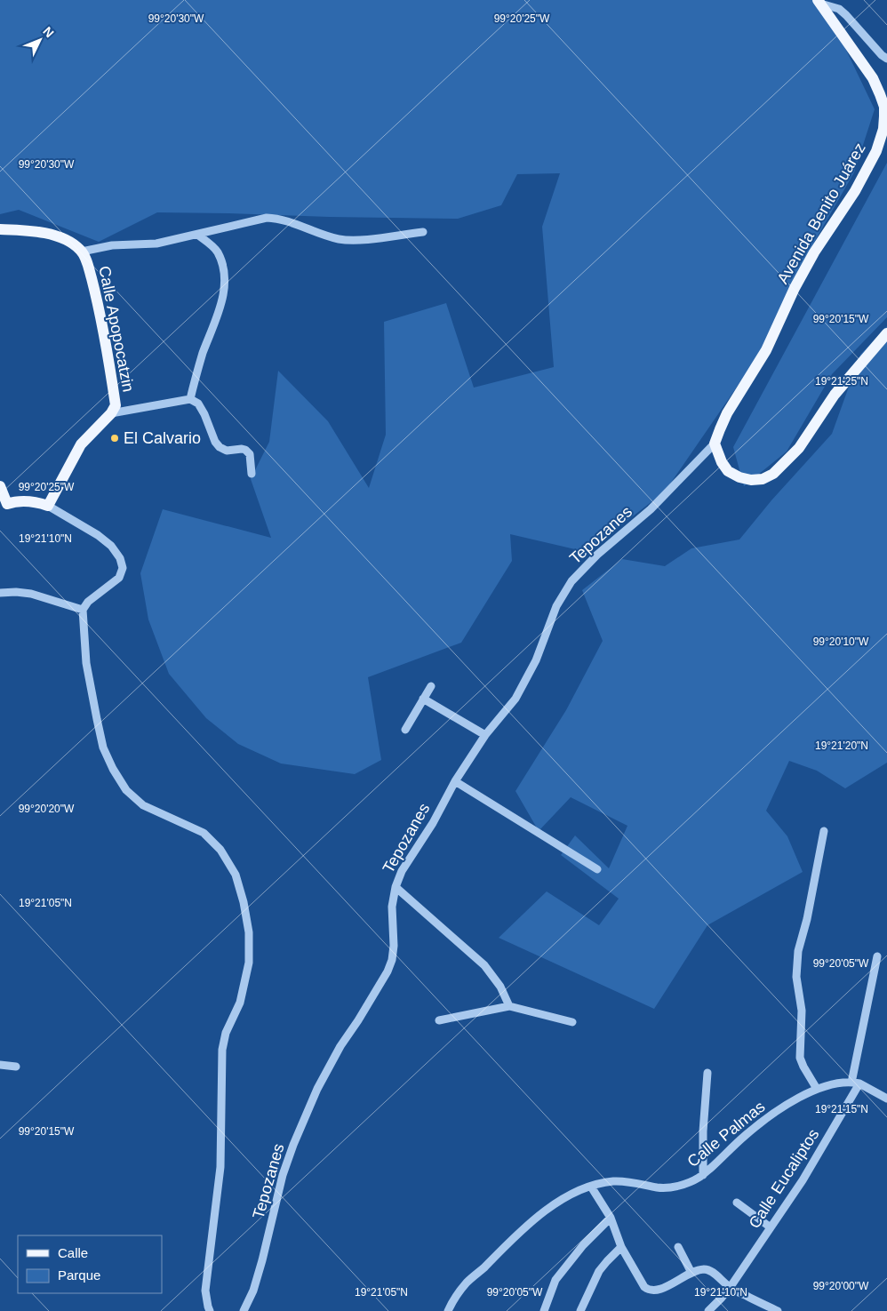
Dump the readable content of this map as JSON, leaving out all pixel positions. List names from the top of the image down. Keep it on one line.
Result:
{"streets":{"main road":["Avenida Benito Juárez","Calle Apopocatzin"],"street":["Tepozanes","Calle Palmas","Calle Eucaliptos"]},"crossings":[["Avenida Benito Juárez","Tepozanes"],["Calle Palmas","Calle Eucaliptos"]],"places":["El Calvario"],"legend":["Calle","Parque"],"north":"top right","coordinates":["99°20'30\"W","99°20'25\"W","99°20'15\"W","19°21'25\"N","19°21'10\"N","99°20'10\"W","19°21'20\"N","99°20'20\"W","19°21'05\"N","99°20'05\"W","19°21'15\"N","99°20'00\"W"]}
